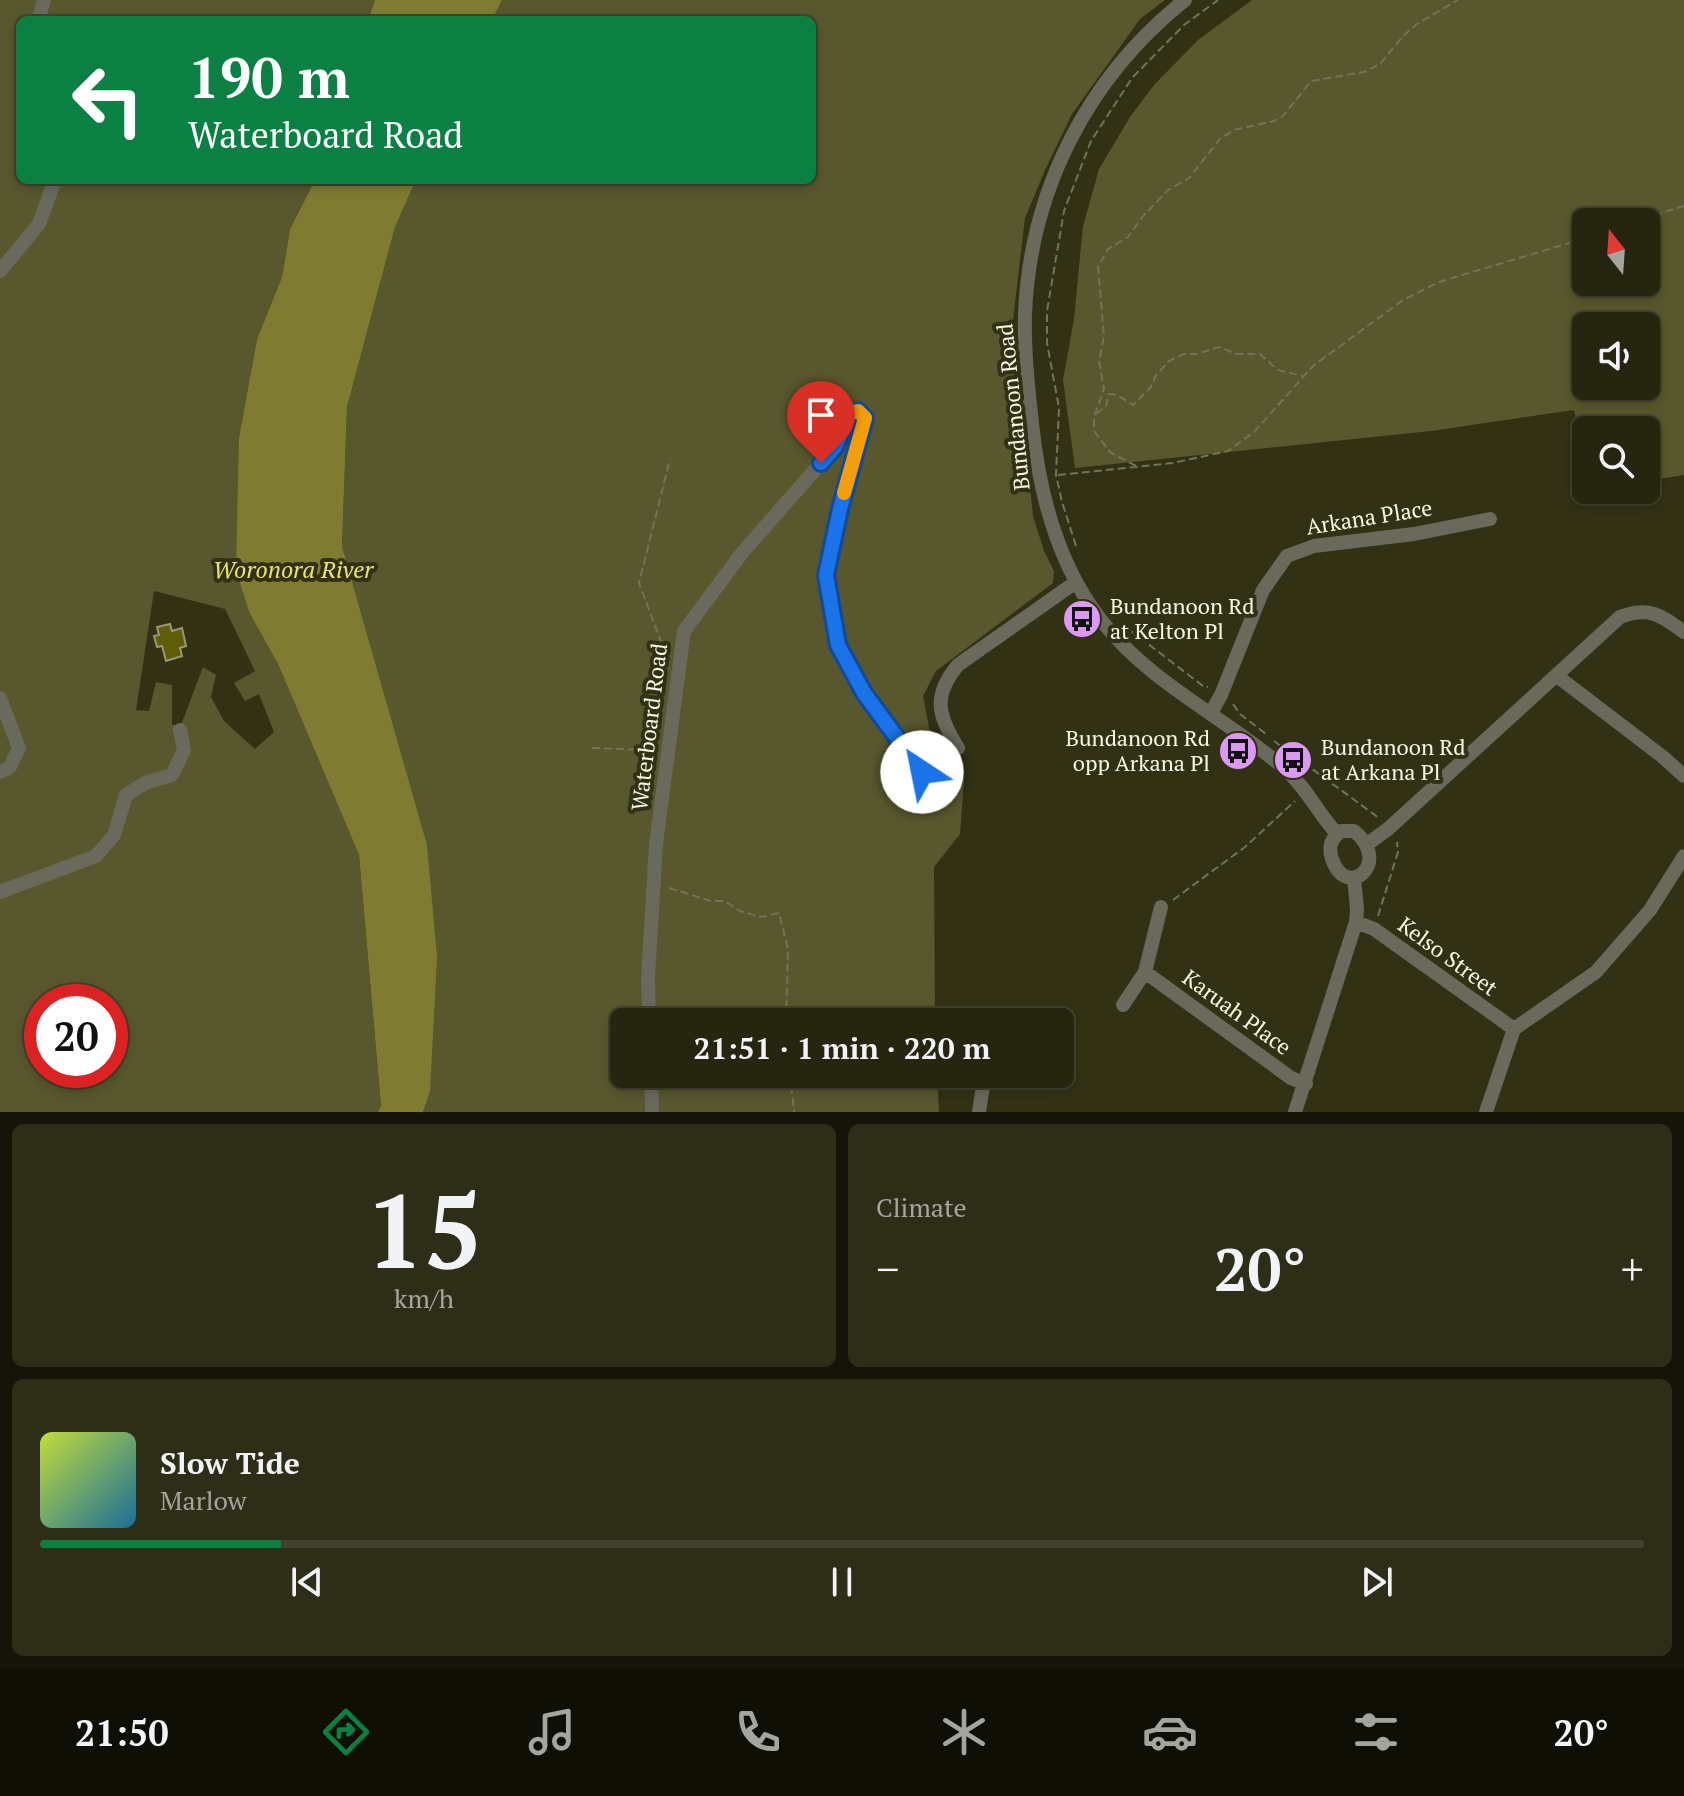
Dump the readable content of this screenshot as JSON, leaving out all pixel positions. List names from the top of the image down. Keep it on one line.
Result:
{"streets":{"street":["Bundanoon Road","Arkana Place","Waterboard Road","Kelso Street","Karuah Place"]},"crossings":[["Bundanoon Road","Arkana Place"],["Bundanoon Road","Waterboard Road"]],"water":["Woronora River"],"places":{"bus stop":["Bundanoon Rd at Kelton Pl","Bundanoon Rd opp Arkana Pl","Bundanoon Rd at Arkana Pl"]},"north":"top","page":{"turn":["190 m","Waterboard Road"],"limit":"20","trip":"21:51 · 1 min · 220 m","tile":[["15","km/h"],"Climate"],"heat":["−","20°","+"],"song":["Slow Tide","Marlow"],"tabs":["21:50","20°"]}}
